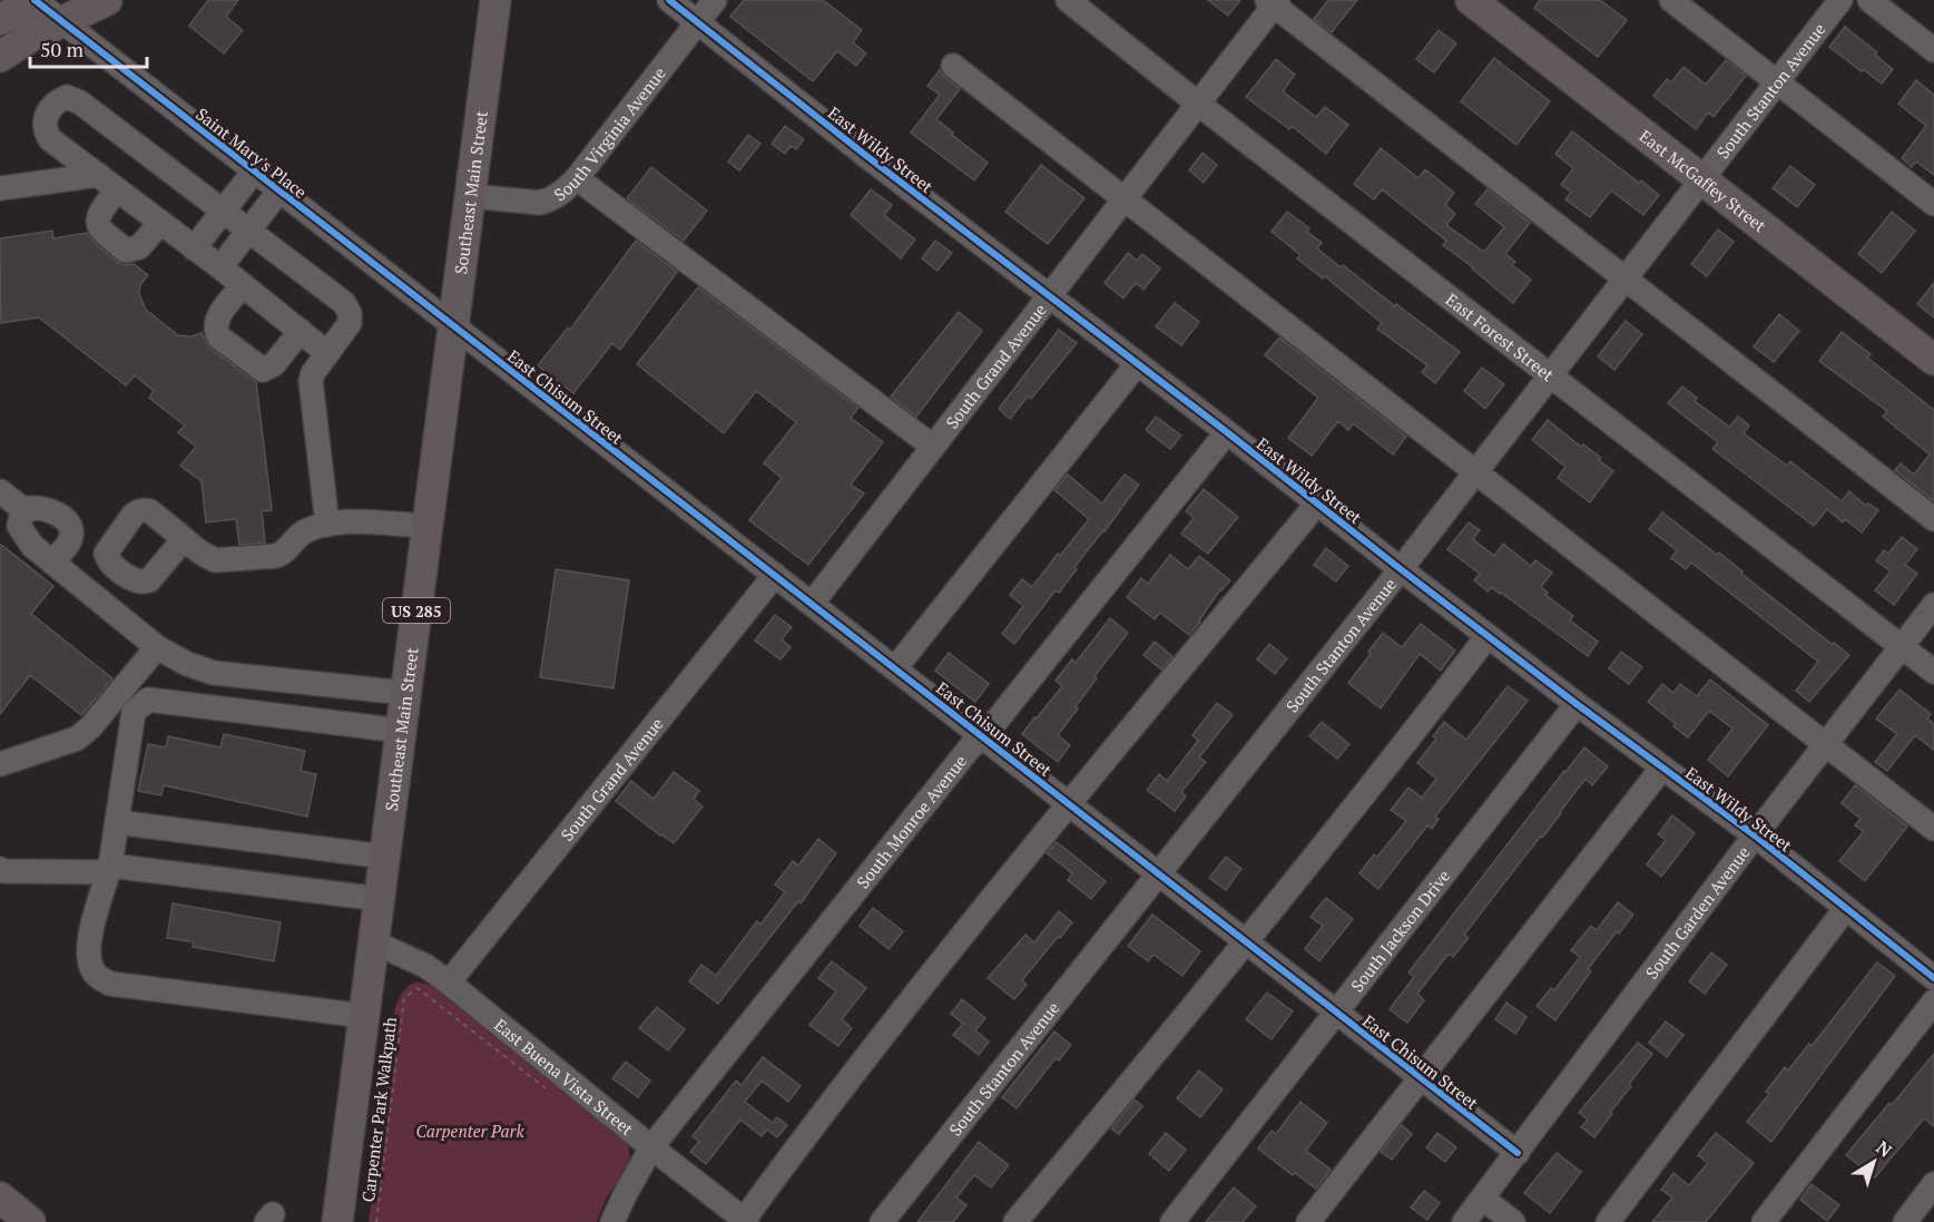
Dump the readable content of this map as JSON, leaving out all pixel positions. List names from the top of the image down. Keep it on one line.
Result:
{"streets":{"main road":["East McGaffey Street","Southeast Main Street","US 285"],"street":["South Stanton Avenue","South Virginia Avenue","East Wildy Street","Saint Mary's Place","East Forest Street","South Grand Avenue","East Chisum Street","South Monroe Avenue","South Garden Avenue","South Jackson Drive","East Buena Vista Street"],"path":["Carpenter Park Walkpath"]},"crossings":[["South Stanton Avenue","East Wildy Street"],["South Stanton Avenue","East McGaffey Street"],["South Stanton Avenue","East Forest Street"],["South Stanton Avenue","East Chisum Street"],["South Virginia Avenue","East Wildy Street"],["South Virginia Avenue","Southeast Main Street"],["East Wildy Street","South Grand Avenue"],["East Wildy Street","South Monroe Avenue"],["East Wildy Street","South Garden Avenue"],["East Wildy Street","South Jackson Drive"],["Saint Mary's Place","Southeast Main Street"],["Saint Mary's Place","East Chisum Street"],["Southeast Main Street","East Chisum Street"],["Southeast Main Street","East Buena Vista Street"],["East Forest Street","South Grand Avenue"],["East Forest Street","South Garden Avenue"],["South Grand Avenue","East Chisum Street"],["South Grand Avenue","East Buena Vista Street"],["East Chisum Street","South Monroe Avenue"],["East Chisum Street","South Garden Avenue"],["East Chisum Street","South Jackson Drive"],["South Monroe Avenue","East Buena Vista Street"]],"parks":["Carpenter Park"],"scale_bar":"50 m","north":"top right"}
